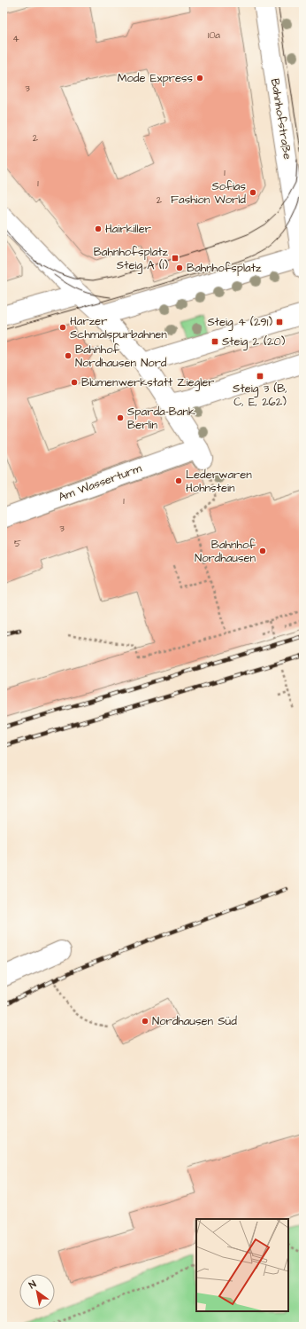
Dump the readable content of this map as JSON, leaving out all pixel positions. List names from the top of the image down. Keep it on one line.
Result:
{"streets":{"street":["Bahnhofstraße","Am Wasserturm"]},"places":{"other":["Mode Express","Sofias Fashion World","Hairkiller","Bahnhofsplatz","Harzer Schmalspurbahnen","Bahnhof Nordhausen Nord","Blumenwerkstatt Ziegler","Sparda-Bank Berlin","Lederwaren Hohnstein","Bahnhof Nordhausen","Nordhausen Süd"],"transit":["Bahnhofsplatz Steig A (1)","Steig 4 (291)","Steig 2 (20)","Steig 3 (B, C, E, 262)"]},"house_numbers":["10a","4","3","2","1","1","2","1","3","5"],"north":"top left"}
